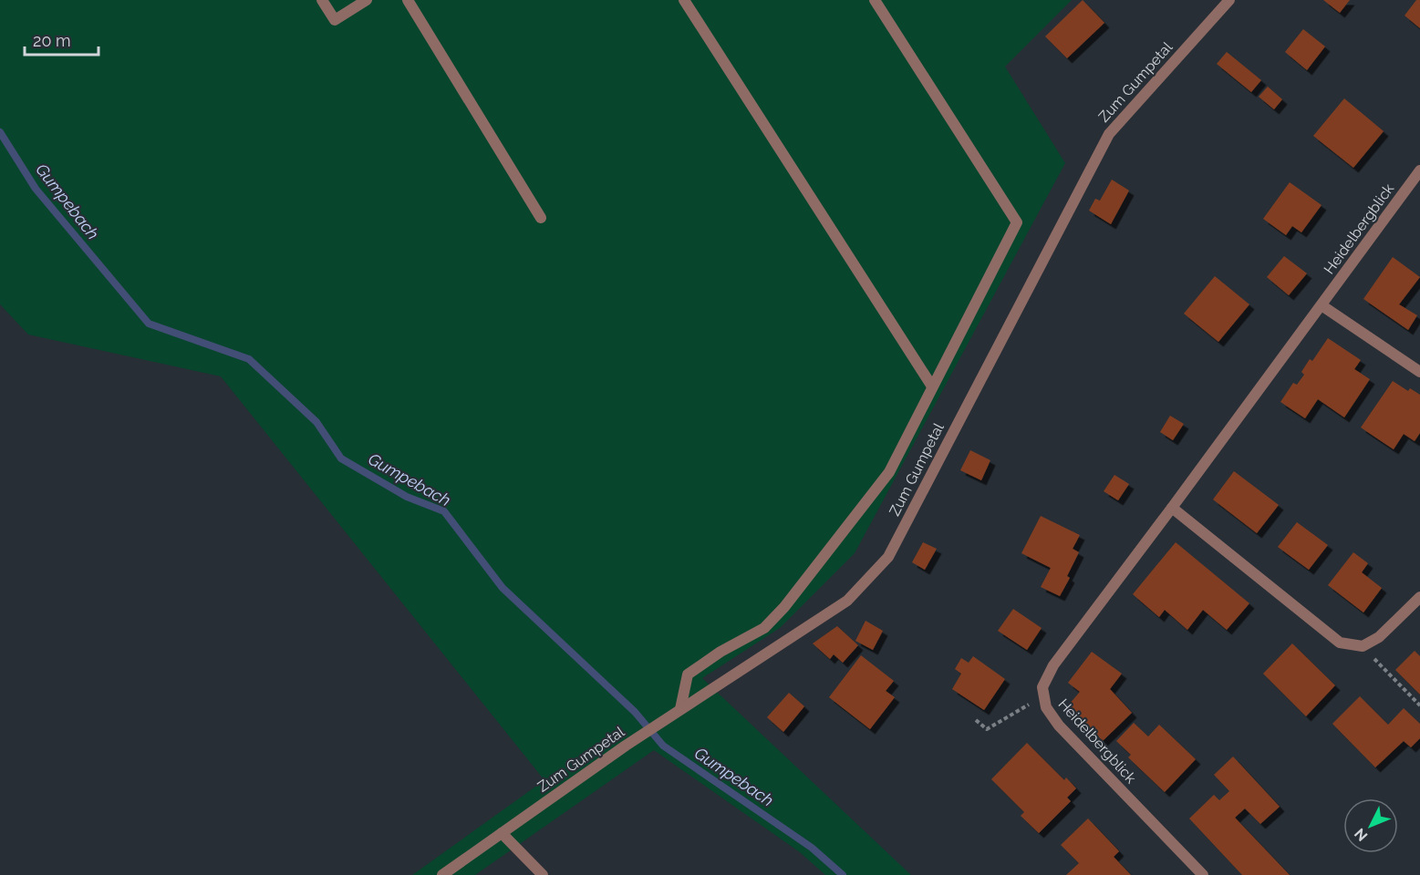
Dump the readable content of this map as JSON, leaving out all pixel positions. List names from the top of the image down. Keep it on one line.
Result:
{"streets":{"street":["Zum Gumpetal","Heidelbergblick"]},"water":["Gumpebach"],"scale_bar":"20 m","north":"bottom left"}
